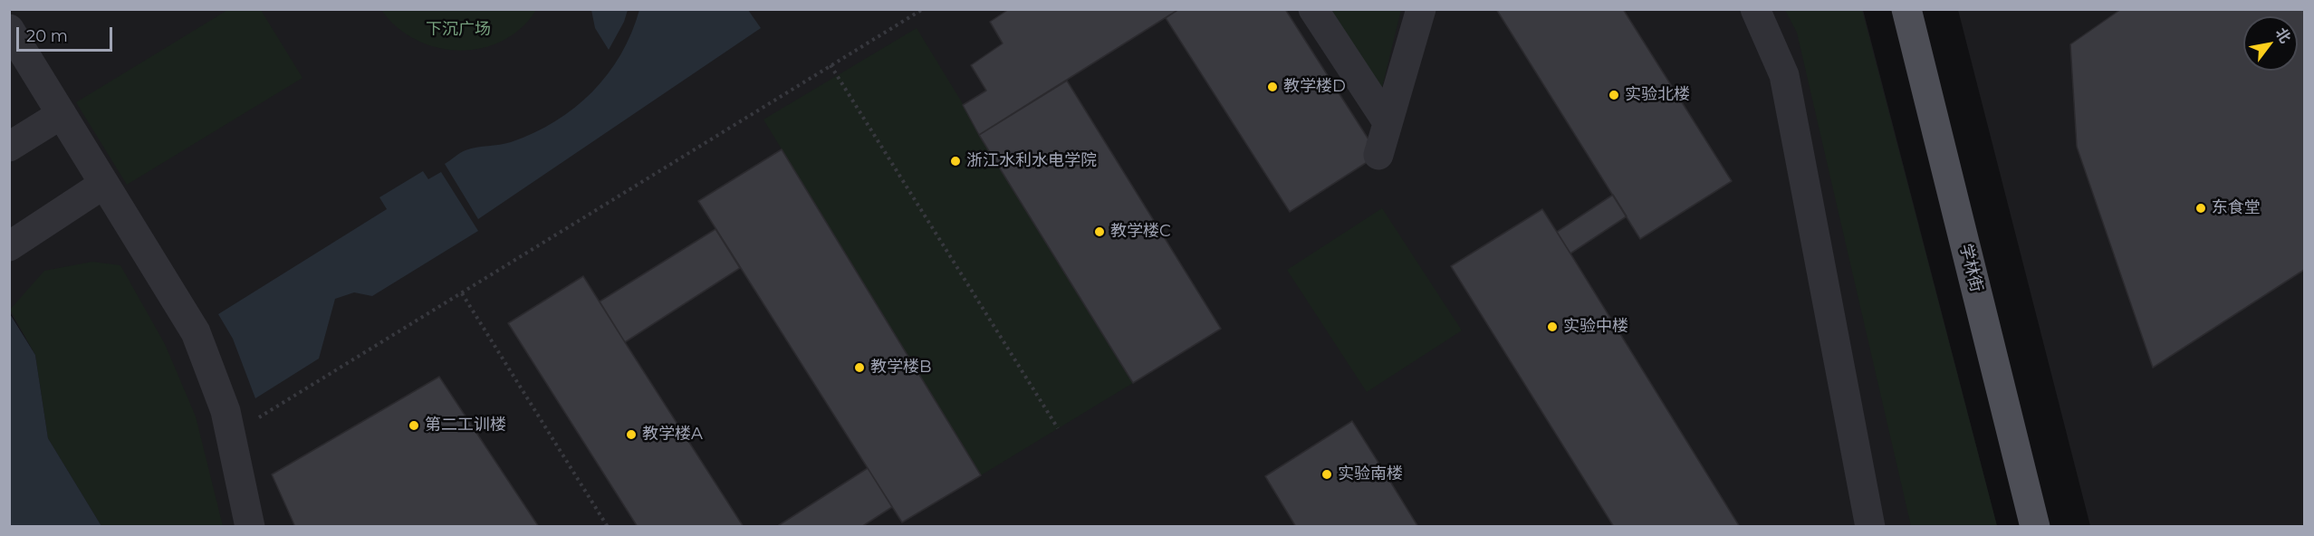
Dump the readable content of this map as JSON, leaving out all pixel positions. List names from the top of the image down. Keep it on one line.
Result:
{"streets":{"main road":["学林街"]},"parks":["下沉广场"],"places":["教学楼D","实验北楼","浙江水利水电学院","东食堂","教学楼C","实验中楼","教学楼B","第二工训楼","教学楼A","实验南楼"],"scale_bar":"20 m","north":"top right"}
